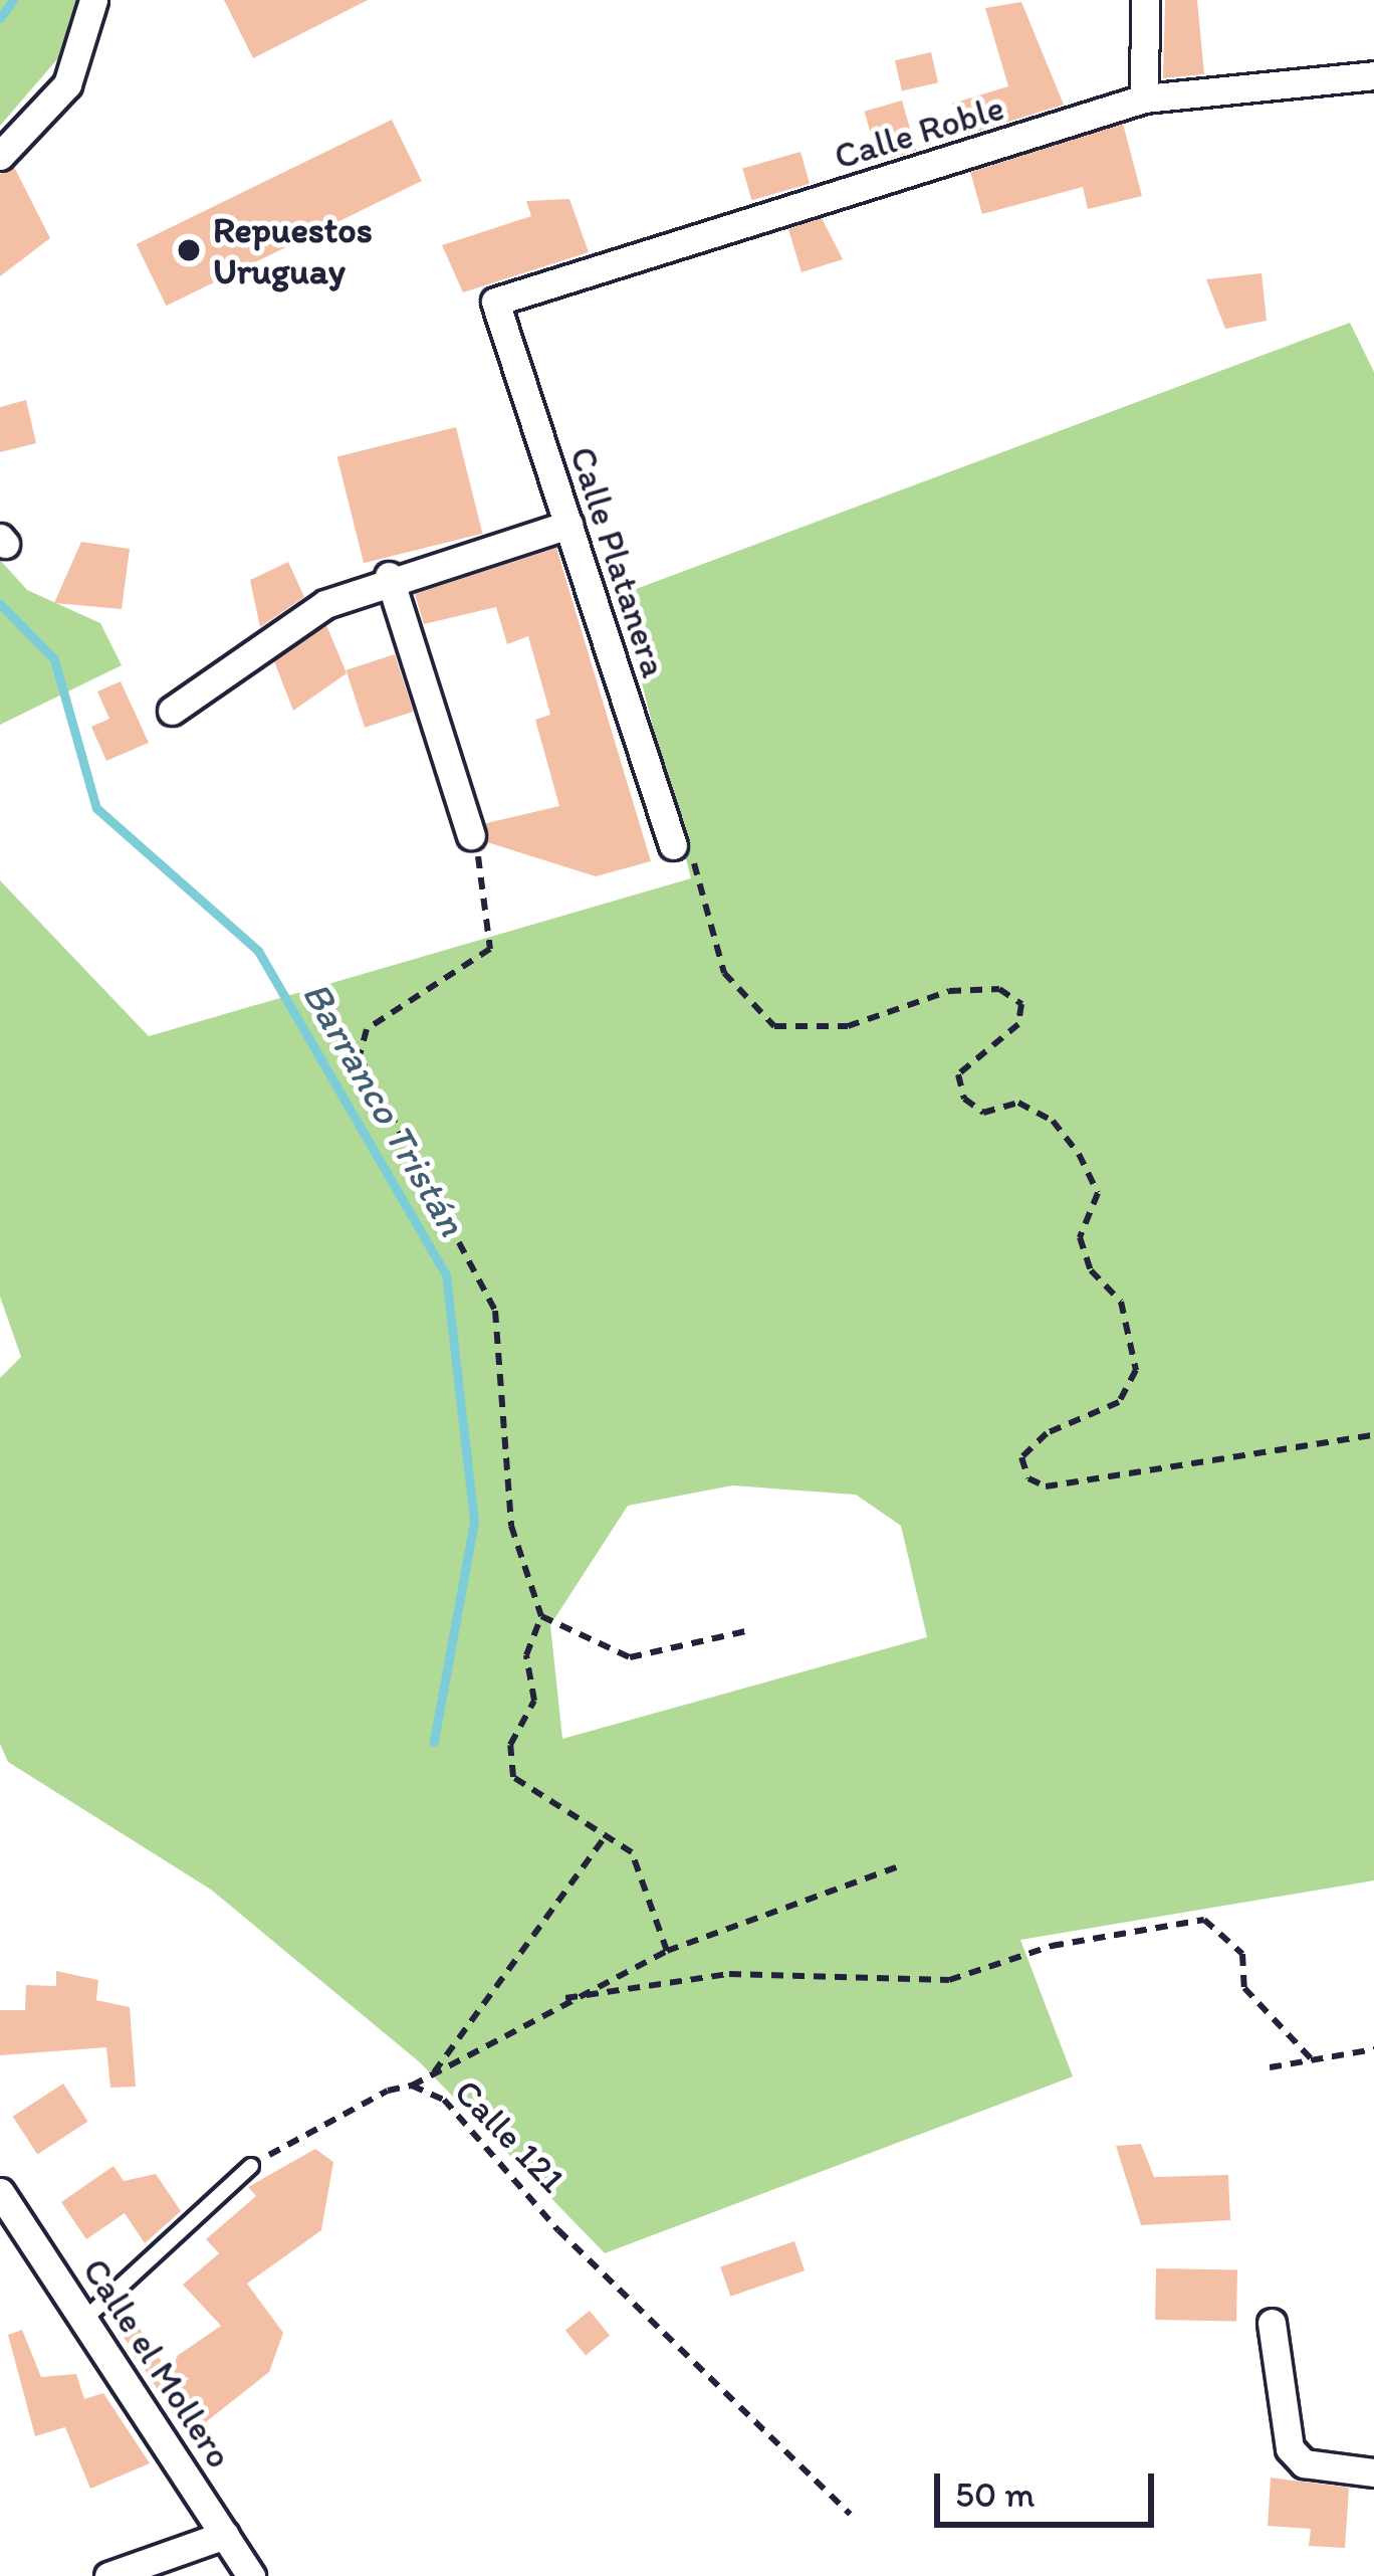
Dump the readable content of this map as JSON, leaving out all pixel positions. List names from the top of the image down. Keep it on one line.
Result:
{"streets":{"street":["Calle Roble","Calle Platanera","Calle el Mollero"],"path":["Calle 121"]},"crossings":[["Calle Roble","Calle Platanera"]],"water":["Barranco Tristán"],"places":["Repuestos Uruguay"],"scale_bar":"50 m"}
